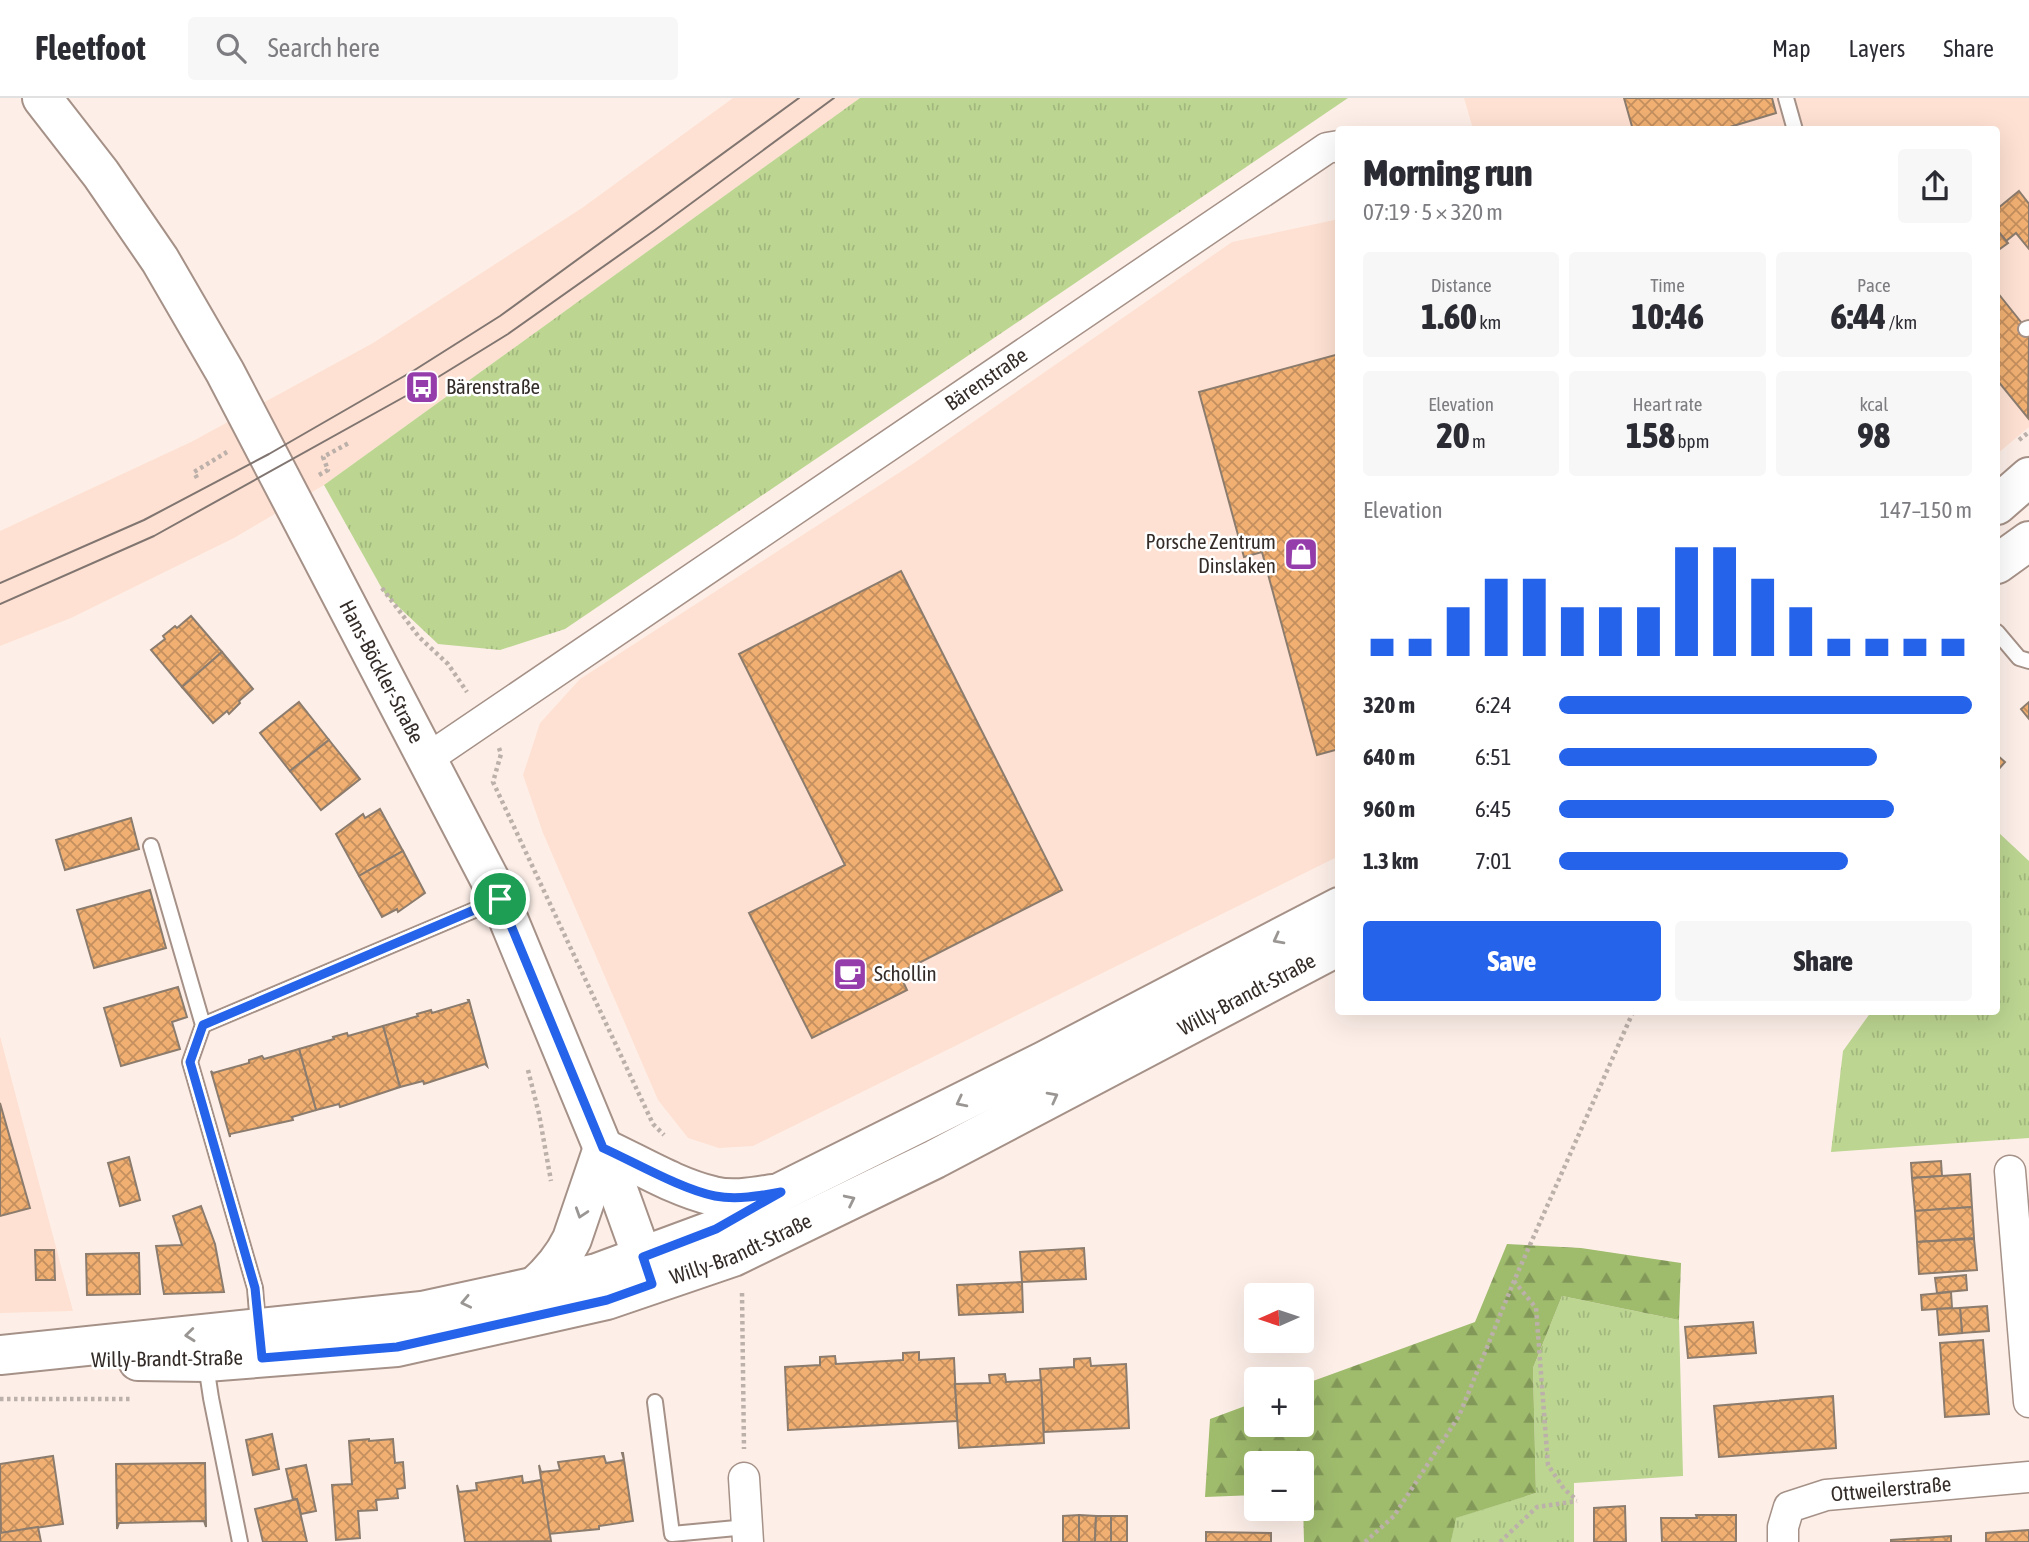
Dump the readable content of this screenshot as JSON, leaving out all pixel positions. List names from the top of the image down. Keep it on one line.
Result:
{"streets":{"main road":["Hans-Böckler-Straße","Willy-Brandt-Straße"],"street":["Bärenstraße","Ottweilerstraße"]},"crossings":[["Bärenstraße","Hans-Böckler-Straße"],["Hans-Böckler-Straße","Willy-Brandt-Straße"]],"places":{"bus stop":["Bärenstraße"],"shop":["Porsche Zentrum Dinslaken"],"cafe":["Schollin"]},"north":"left","page":{"header":"Fleetfoot","search":"Search here","nav":["Map","Layers","Share"],"heading":["Morning run","07:19 · 5 × 320 m"],"stats":[["Distance","1.60 km"],["Time","10:46"],["Pace","6:44 /km"],["Elevation","20 m"],["Heart rate","158 bpm"],["kcal","98"]],"chart":["Elevation","147–150 m"],"list":[{"name":"320 m","note":"6:24"},{"name":"640 m","note":"6:51"},{"name":"960 m","note":"6:45"},{"name":"1.3 km","note":"7:01"}],"buttons":["Save","Share"],"map_buttons":["+","−"]}}
